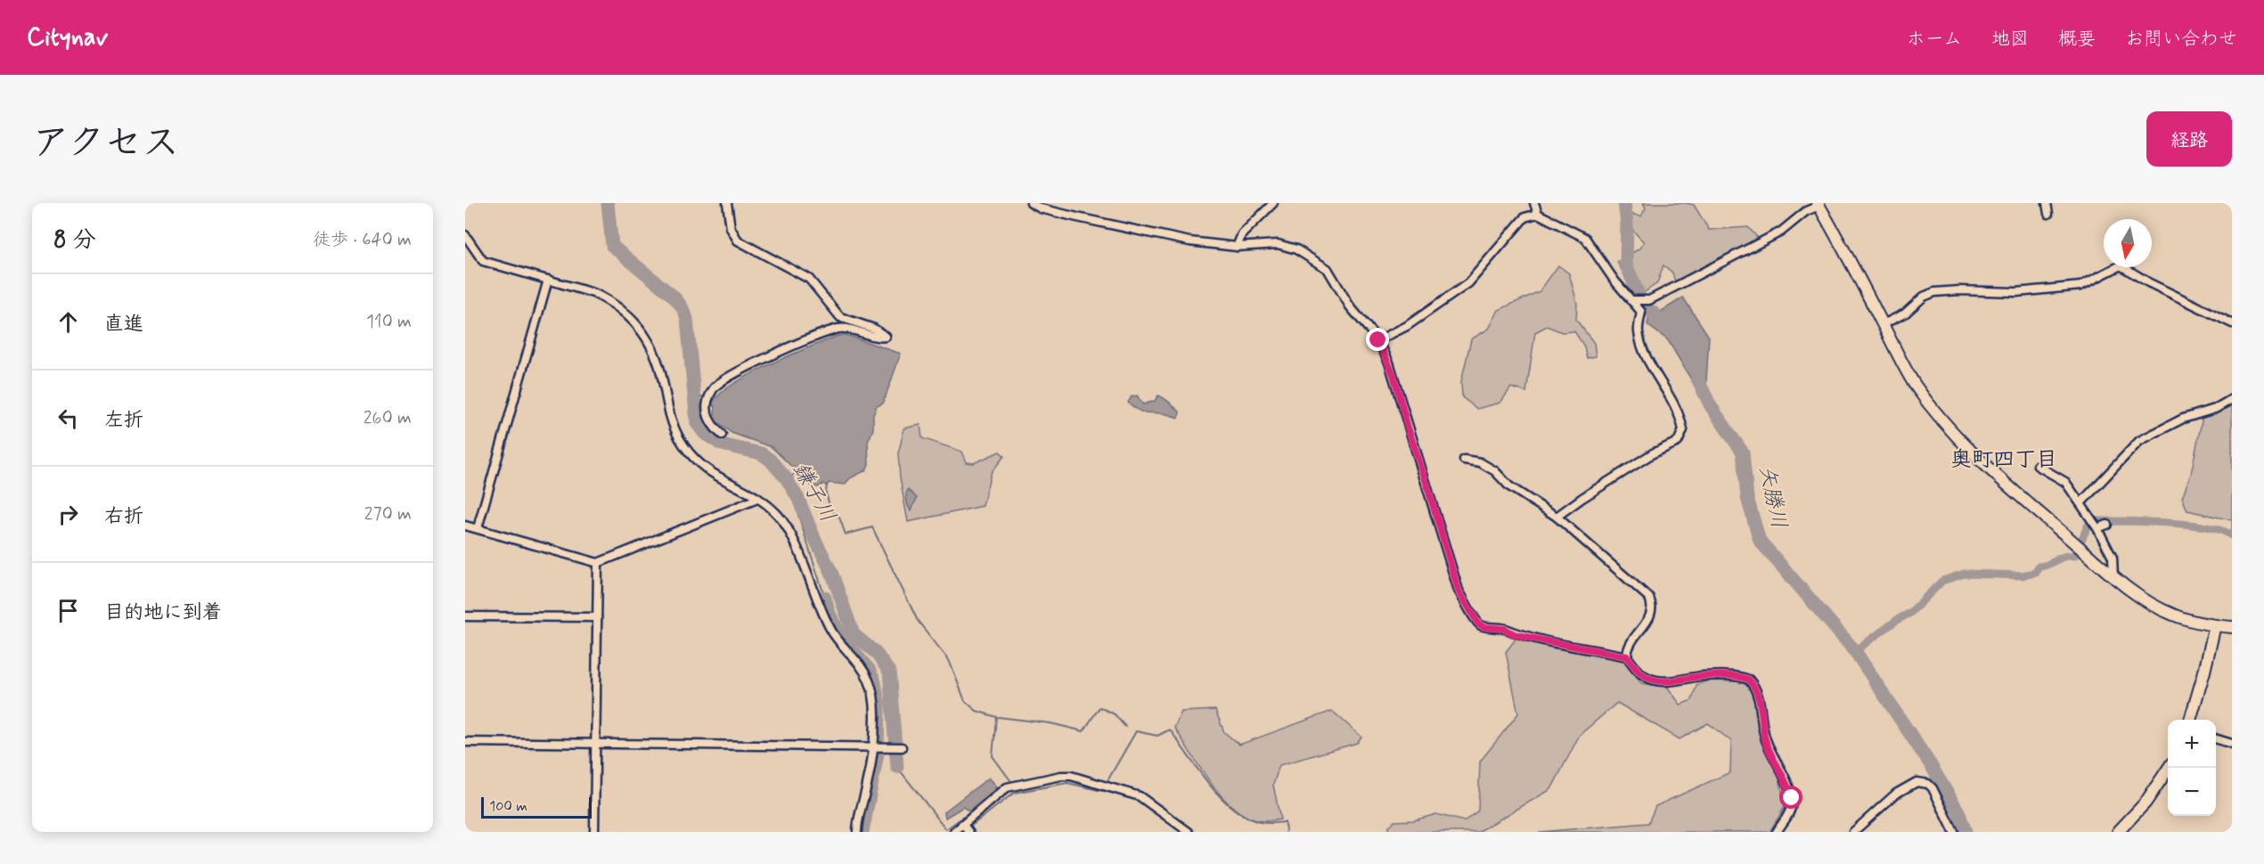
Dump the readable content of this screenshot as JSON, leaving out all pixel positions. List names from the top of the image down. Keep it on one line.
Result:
{"districts":["奥町四丁目"],"water":["鎌子川","矢勝川"],"scale_bar":"100 m","north":"bottom","page":{"header":"Citynav","nav":["ホーム","地図","概要","お問い合わせ"],"title":"アクセス","buttons":"経路","heading":["8 分","徒歩 · 640 m"],"list":[["直進","110 m"],["左折","260 m"],["右折","270 m"],"目的地に到着"],"map_buttons":["+","−"],"scale":"100 m"}}
